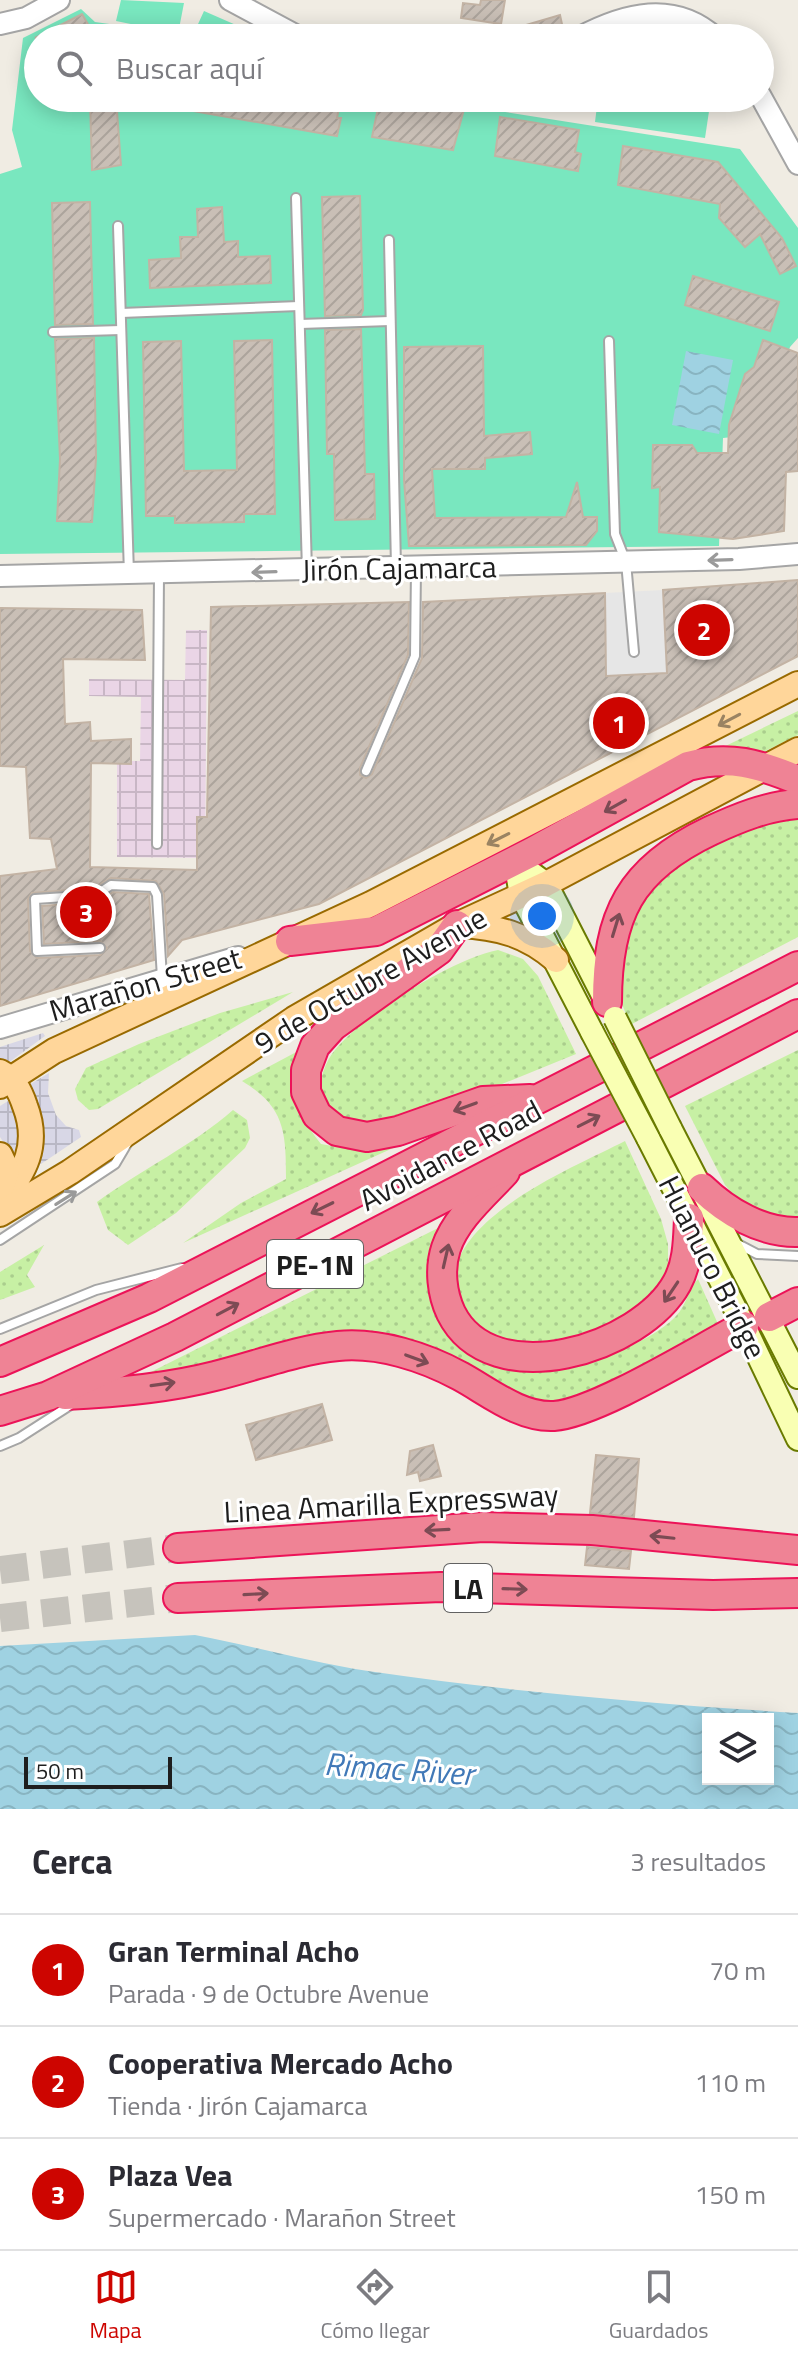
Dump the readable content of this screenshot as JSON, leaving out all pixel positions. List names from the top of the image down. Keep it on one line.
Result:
{"streets":{"highway":["Avoidance Road","PE-1N","Linea Amarilla Expressway","LA"],"main road":["9 de Octubre Avenue","Huanuco Bridge"],"street":["Jirón Cajamarca","Marañon Street"]},"crossings":[["9 de Octubre Avenue","Marañon Street"]],"one_way":["Jirón Cajamarca"],"water":["Rimac River"],"scale_bar":"50 m","page":{"search":"Buscar aquí","pins":["2","1","3"],"scale":"50 m","heading":["Cerca","3 resultados"],"list":[{"mark":"1","name":"Gran Terminal Acho","note":"Parada · 9 de Octubre Avenue","value":"70 m"},{"mark":"2","name":"Cooperativa Mercado Acho","note":"Tienda · Jirón Cajamarca","value":"110 m"},{"mark":"3","name":"Plaza Vea","note":"Supermercado · Marañon Street","value":"150 m"}],"nav":["Mapa","Cómo llegar","Guardados"]}}
